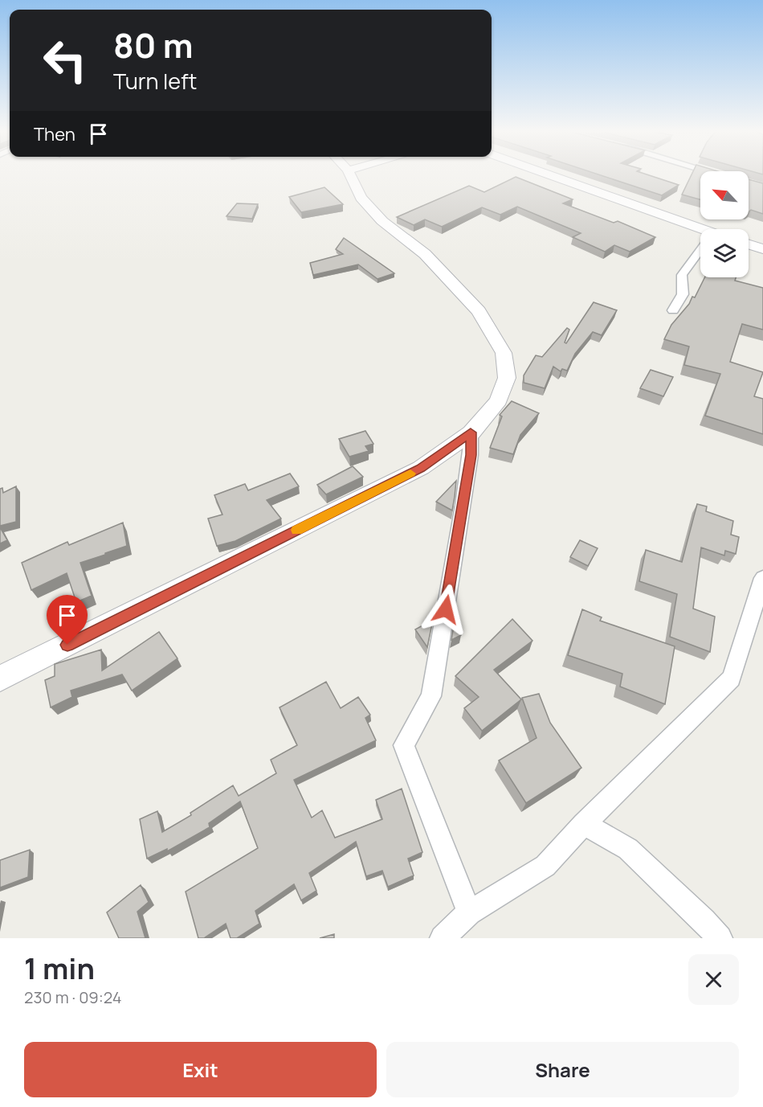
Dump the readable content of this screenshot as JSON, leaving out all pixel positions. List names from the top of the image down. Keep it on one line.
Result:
{"north":"top left","page":{"turn":["80 m","Turn left"],"then":"Then","heading":["1 min","230 m · 09:24"],"buttons":["Exit","Share"]}}
